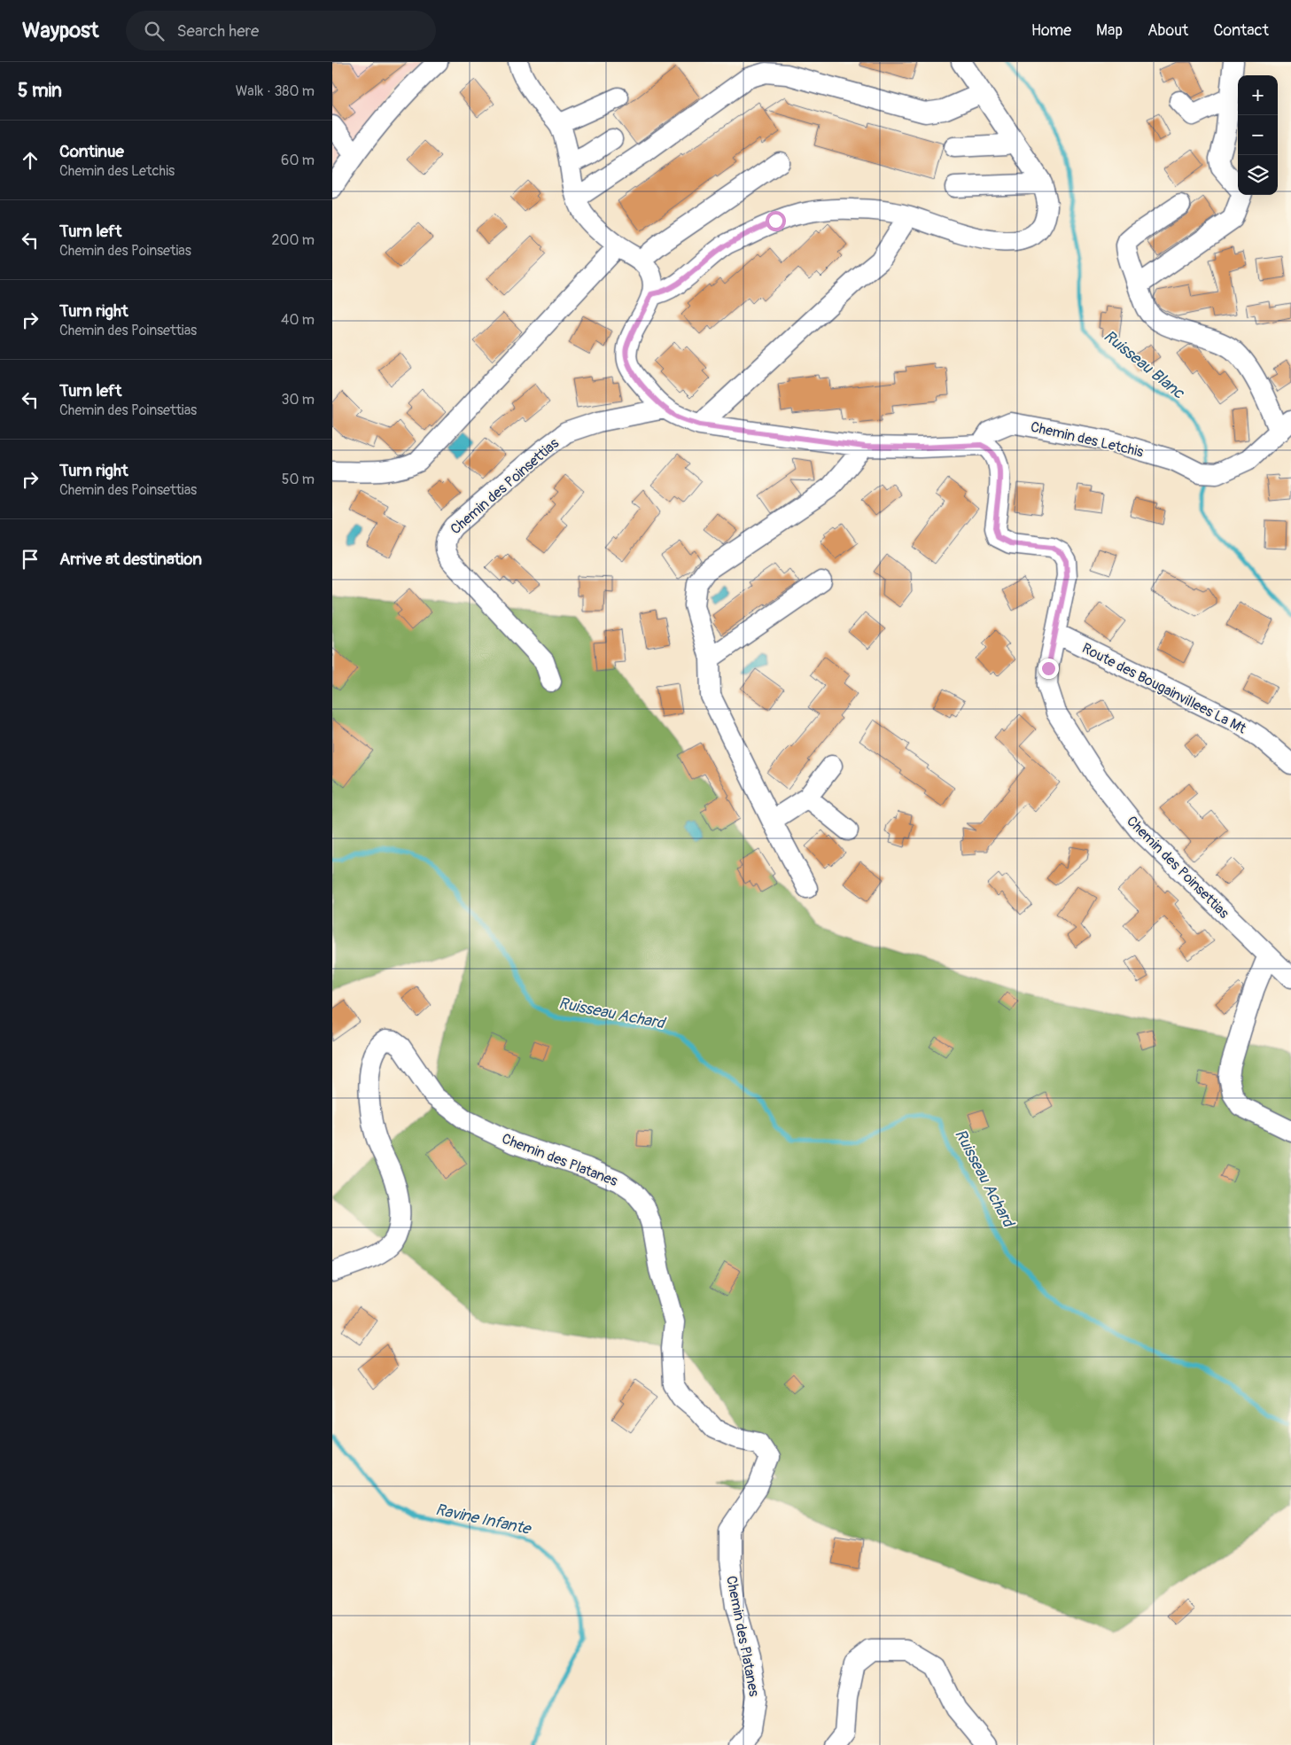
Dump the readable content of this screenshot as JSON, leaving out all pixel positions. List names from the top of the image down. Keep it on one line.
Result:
{"streets":{"street":["Chemin des Letchis","Chemin des Poinsettias","Route des Bougainvillees La Mt","Chemin des Platanes"]},"crossings":[["Chemin des Letchis","Chemin des Poinsettias"],["Chemin des Poinsettias","Route des Bougainvillees La Mt"]],"water":["Ruisseau Blanc","Ruisseau Achard","Ravine Infante"],"page":{"header":"Waypost","search":"Search here","nav":["Home","Map","About","Contact"],"heading":["5 min","Walk · 380 m"],"map_buttons":["+","−"],"list":[["Continue","Chemin des Letchis","60 m"],["Turn left","Chemin des Poinsetias","200 m"],["Turn right","Chemin des Poinsettias","40 m"],["Turn left","Chemin des Poinsettias","30 m"],["Turn right","Chemin des Poinsettias","50 m"],"Arrive at destination"]}}
